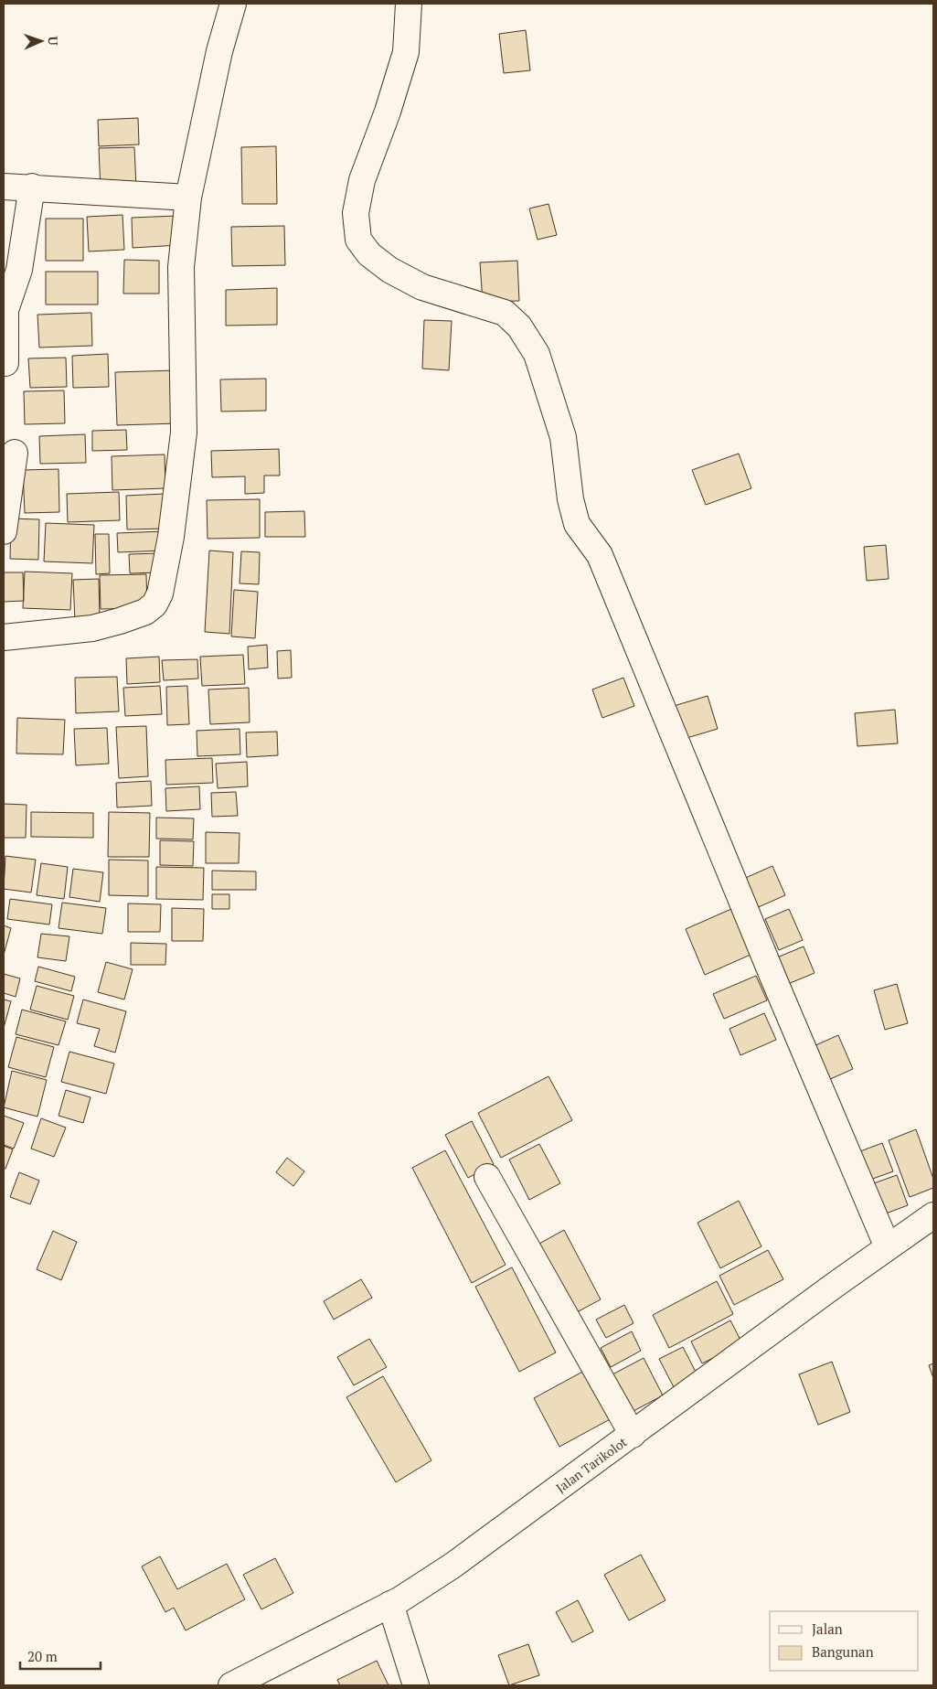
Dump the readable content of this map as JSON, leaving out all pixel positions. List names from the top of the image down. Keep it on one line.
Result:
{"streets":{"street":["Jalan Tarikolot"]},"legend":["Jalan","Bangunan"],"scale_bar":"20 m","north":"right"}
